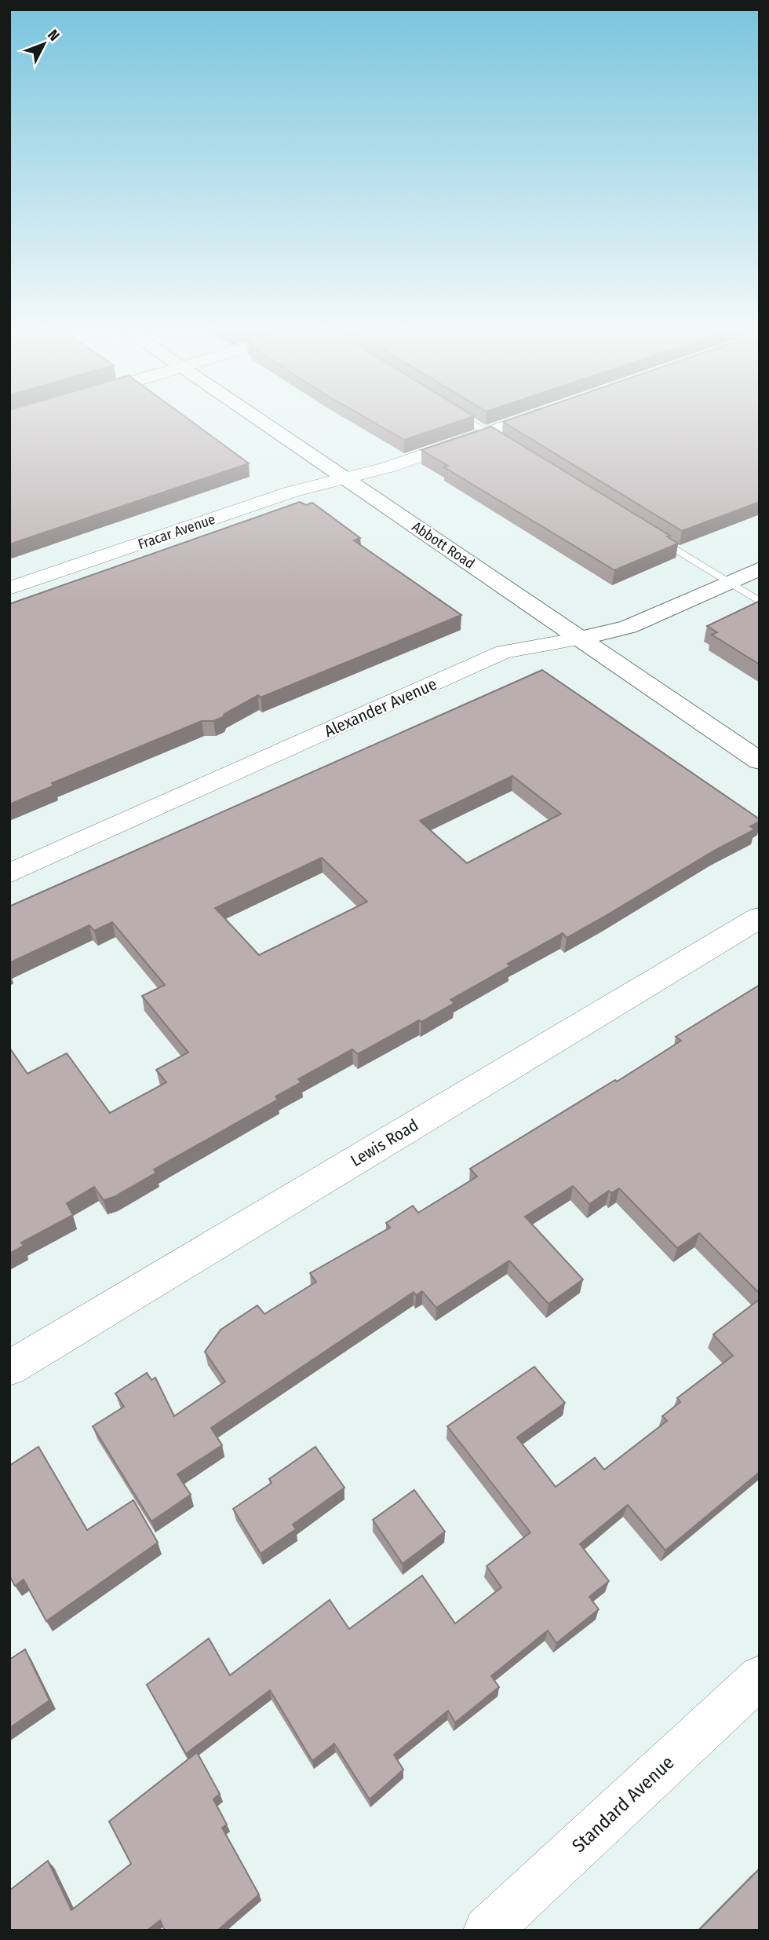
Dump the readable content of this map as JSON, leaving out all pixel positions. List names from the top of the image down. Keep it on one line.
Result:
{"streets":{"street":["Fracar Avenue","Abbott Road","Alexander Avenue","Lewis Road","Standard Avenue"]},"crossings":[["Fracar Avenue","Abbott Road"],["Abbott Road","Alexander Avenue"]],"north":"top right"}
